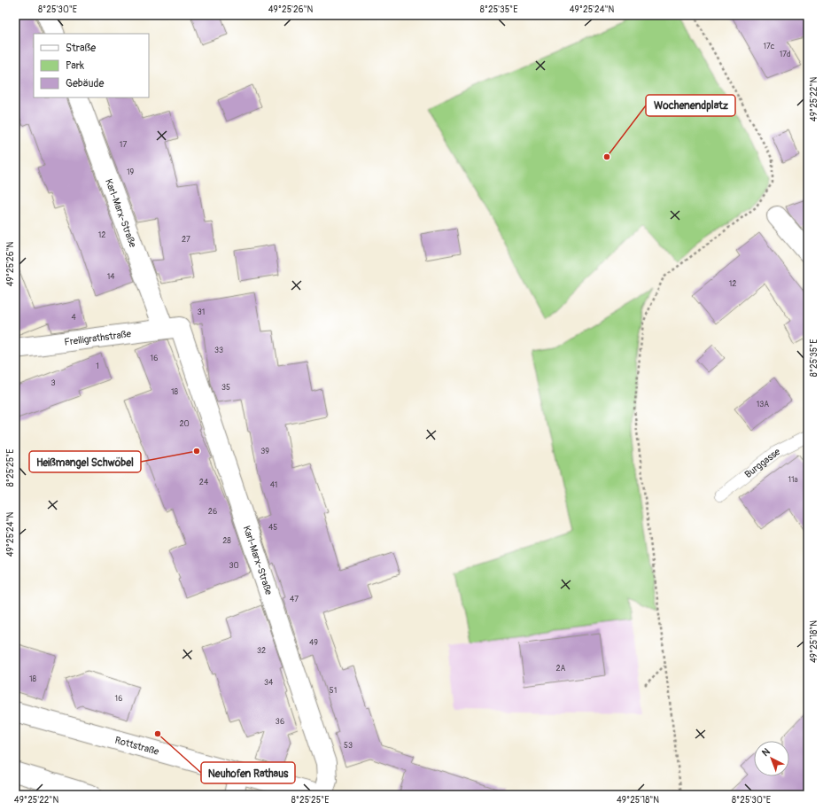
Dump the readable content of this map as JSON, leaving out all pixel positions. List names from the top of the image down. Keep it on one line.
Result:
{"streets":{"street":["Karl-Marx-Straße","Freiligrathstraße","Rottstraße"],"lane":["Burggasse"]},"crossings":[["Karl-Marx-Straße","Freiligrathstraße"],["Karl-Marx-Straße","Rottstraße"]],"places":["Wochenendplatz","Heißmangel Schwöbel","Neuhofen Rathaus"],"house_numbers":["17c","17d","17","19","12","27","14","12","31","4","33","16","1","3","35","18","13A","20","39","11a","24","41","26","45","28","30","47","49","32","2A","18","34","51","16","36","53"],"legend":["Straße","Park","Gebäude"],"north":"top left","coordinates":["8°25'30\"E","49°25'26\"N","8°25'35\"E","49°25'24\"N","49°25'22\"N","8°25'25\"E","49°25'18\"N"]}
